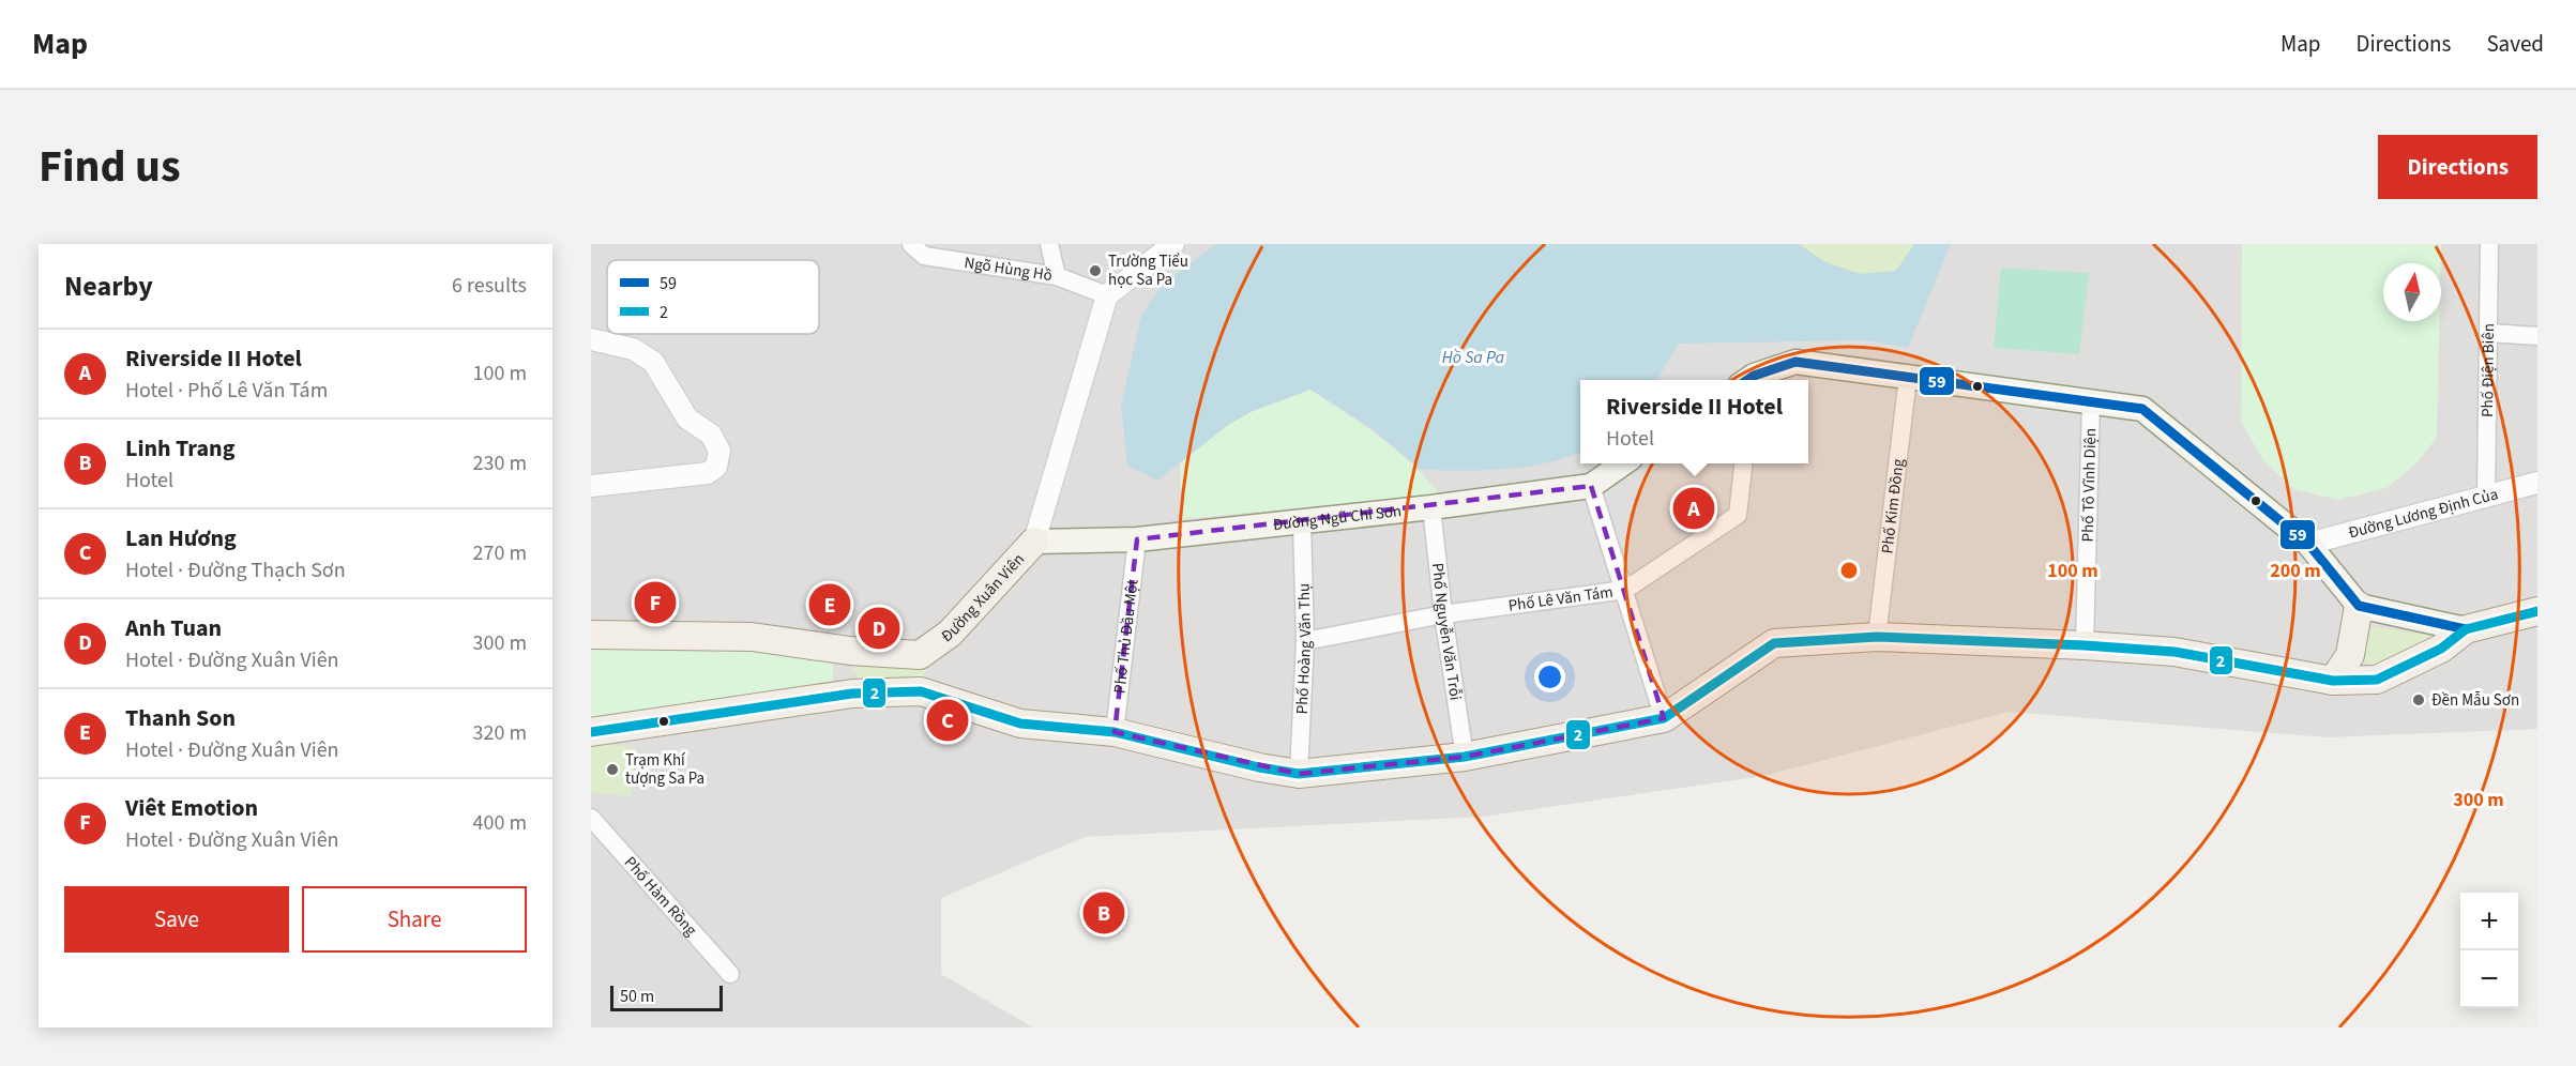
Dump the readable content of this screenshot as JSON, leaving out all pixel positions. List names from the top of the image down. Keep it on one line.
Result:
{"streets":{"main road":["Đường Ngũ Chỉ Sơn","Đường Xuân Viên"],"street":["Ngõ Hùng Hồ","Phố Điện Biên","Phố Tô Vĩnh Diện","Phố Kim Đồng","Đường Lương Định Của","Phố Lê Văn Tám","Phố Nguyễn Văn Trỗi","Phố Thủ Dầu Một","Phố Hoàng Văn Thụ","Phố Hàm Rồng"]},"crossings":[["Ngõ Hùng Hồ","Đường Xuân Viên"],["Phố Điện Biên","Đường Lương Định Của"],["Đường Ngũ Chỉ Sơn","Đường Xuân Viên"],["Đường Ngũ Chỉ Sơn","Phố Nguyễn Văn Trỗi"],["Đường Ngũ Chỉ Sơn","Phố Thủ Dầu Một"],["Đường Ngũ Chỉ Sơn","Phố Hoàng Văn Thụ"],["Phố Lê Văn Tám","Phố Nguyễn Văn Trỗi"],["Phố Lê Văn Tám","Phố Hoàng Văn Thụ"]],"water":["Hồ Sa Pa"],"places":["Trường Tiểu học Sa Pa","Đền Mẫu Sơn","Trạm Khí tượng Sa Pa"],"lines":["transit line 59","transit line 2"],"legend":["59","2"],"scale_bar":"50 m","north":"top","page":{"header":"Map","nav":["Map","Directions","Saved"],"title":"Find us","buttons":["Directions",["Save","Share"]],"heading":["Nearby","6 results"],"list":[{"mark":"A","name":"Riverside II Hotel","note":"Hotel · Phố Lê Văn Tám","value":"100 m"},{"mark":"B","name":"Linh Trang","note":"Hotel","value":"230 m"},{"mark":"C","name":"Lan Hương","note":"Hotel · Đường Thạch Sơn","value":"270 m"},{"mark":"D","name":"Anh Tuan","note":"Hotel · Đường Xuân Viên","value":"300 m"},{"mark":"E","name":"Thanh Son","note":"Hotel · Đường Xuân Viên","value":"320 m"},{"mark":"F","name":"Viêt Emotion","note":"Hotel · Đường Xuân Viên","value":"400 m"}],"popup":["Riverside II Hotel","Hotel"],"pins":["A","F","E","D","C","B"],"map_buttons":["+","−"],"scale":"50 m"},"rings":["100 m","200 m","300 m"]}
